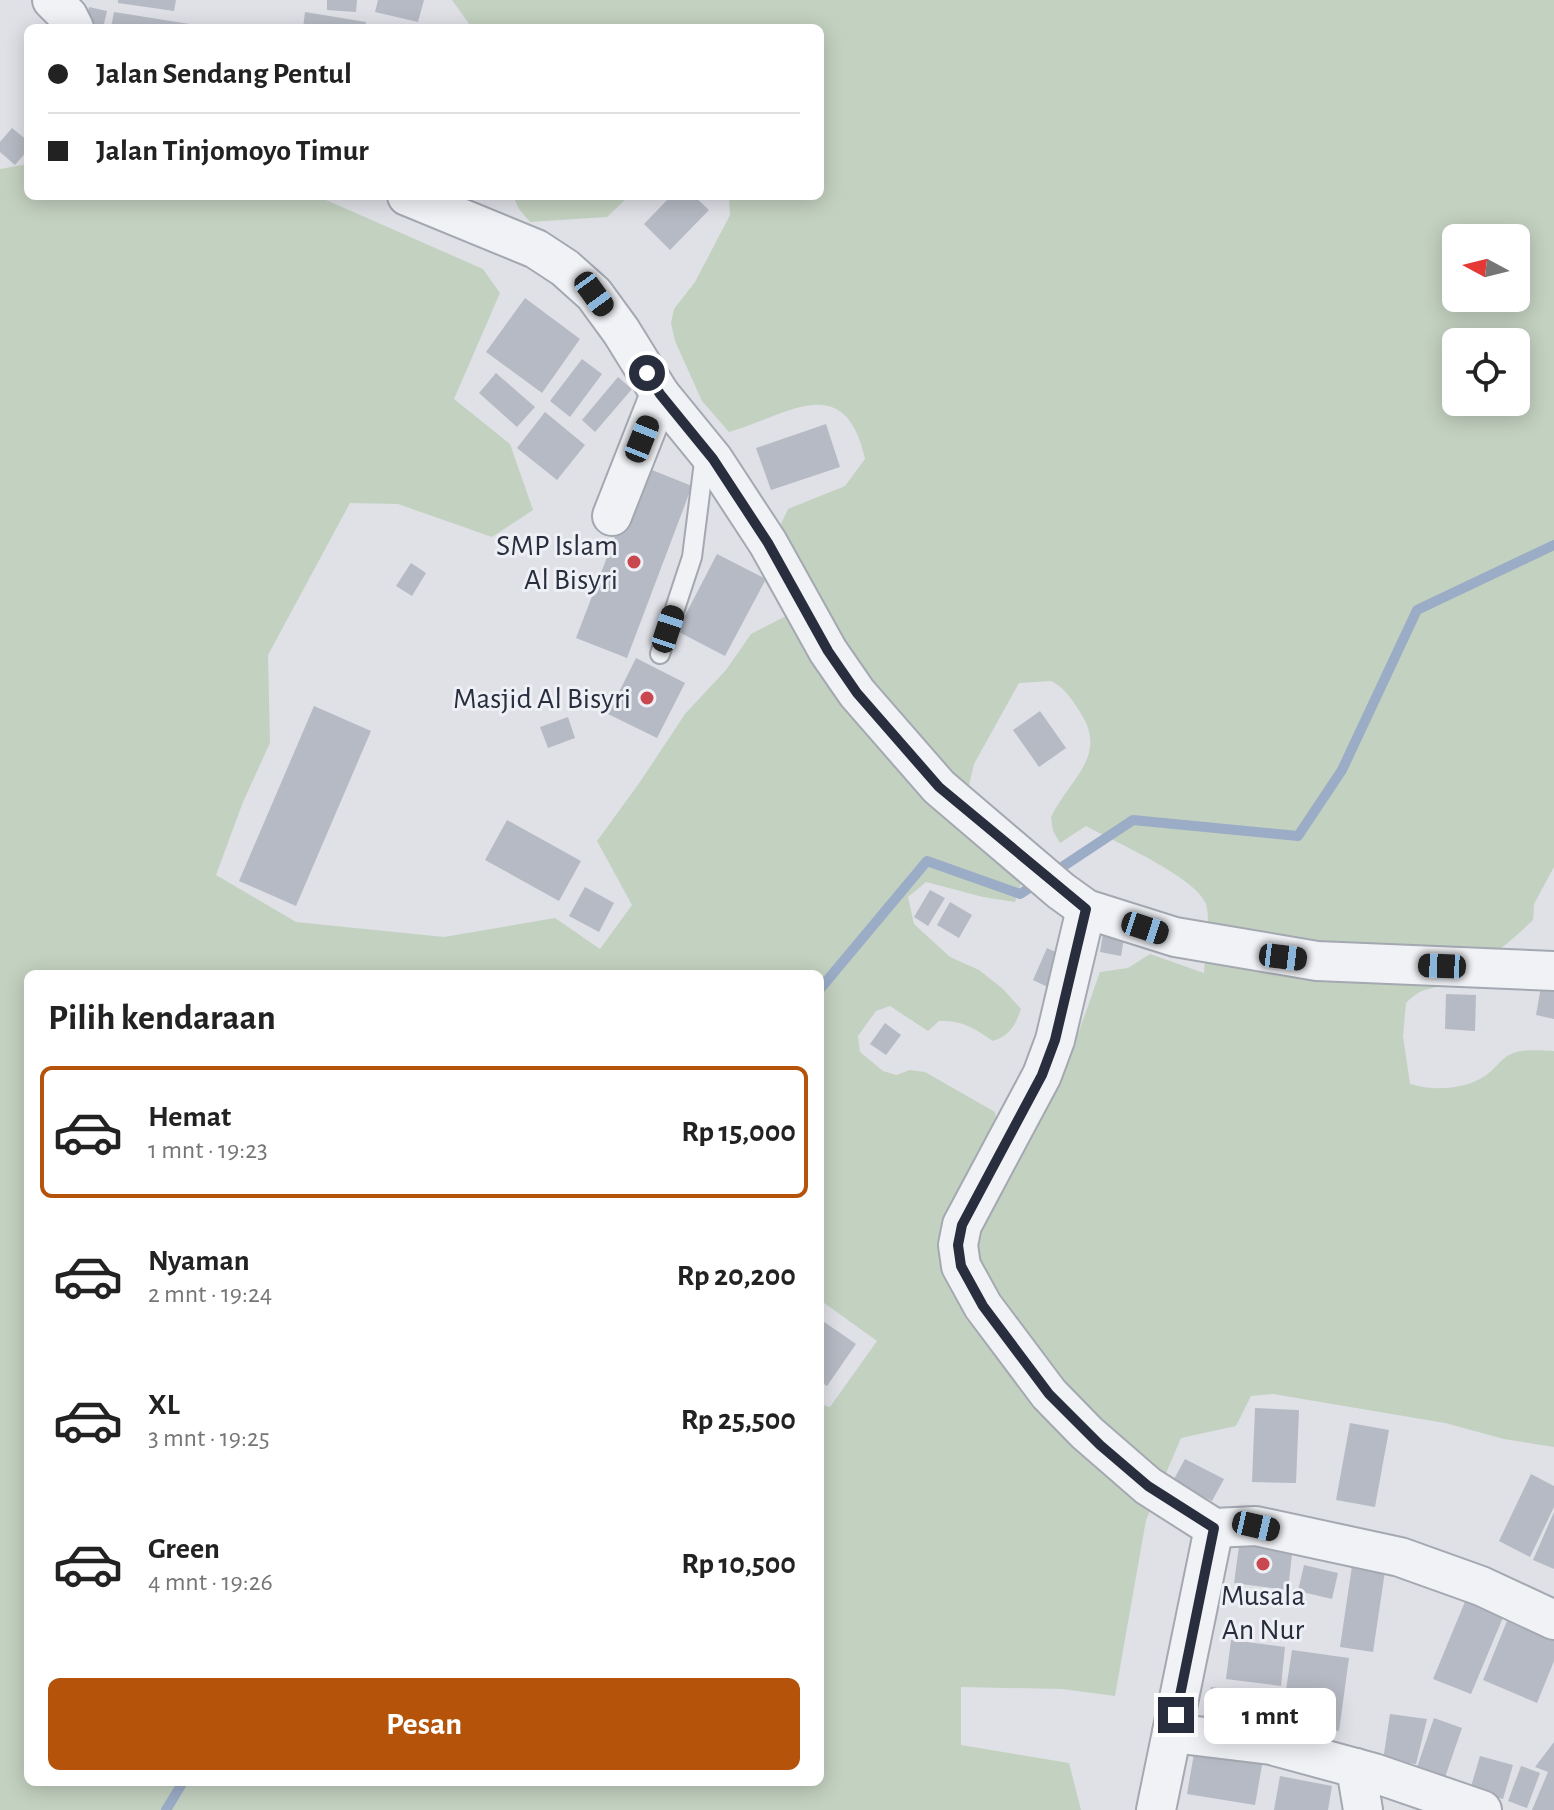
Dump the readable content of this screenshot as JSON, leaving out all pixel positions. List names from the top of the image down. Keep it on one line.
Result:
{"places":["SMP Islam Al Bisyri","Masjid Al Bisyri","Musala An Nur"],"north":"left","page":{"banner":["Jalan Sendang Pentul","Jalan Tinjomoyo Timur"],"heading":"Pilih kendaraan","list":[{"name":"Hemat","note":"1 mnt · 19:23","value":"Rp 15,000"},{"name":"Nyaman","note":"2 mnt · 19:24","value":"Rp 20,200"},{"name":"XL","note":"3 mnt · 19:25","value":"Rp 25,500"},{"name":"Green","note":"4 mnt · 19:26","value":"Rp 10,500"}],"buttons":"Pesan","bubble":"1 mnt"}}
